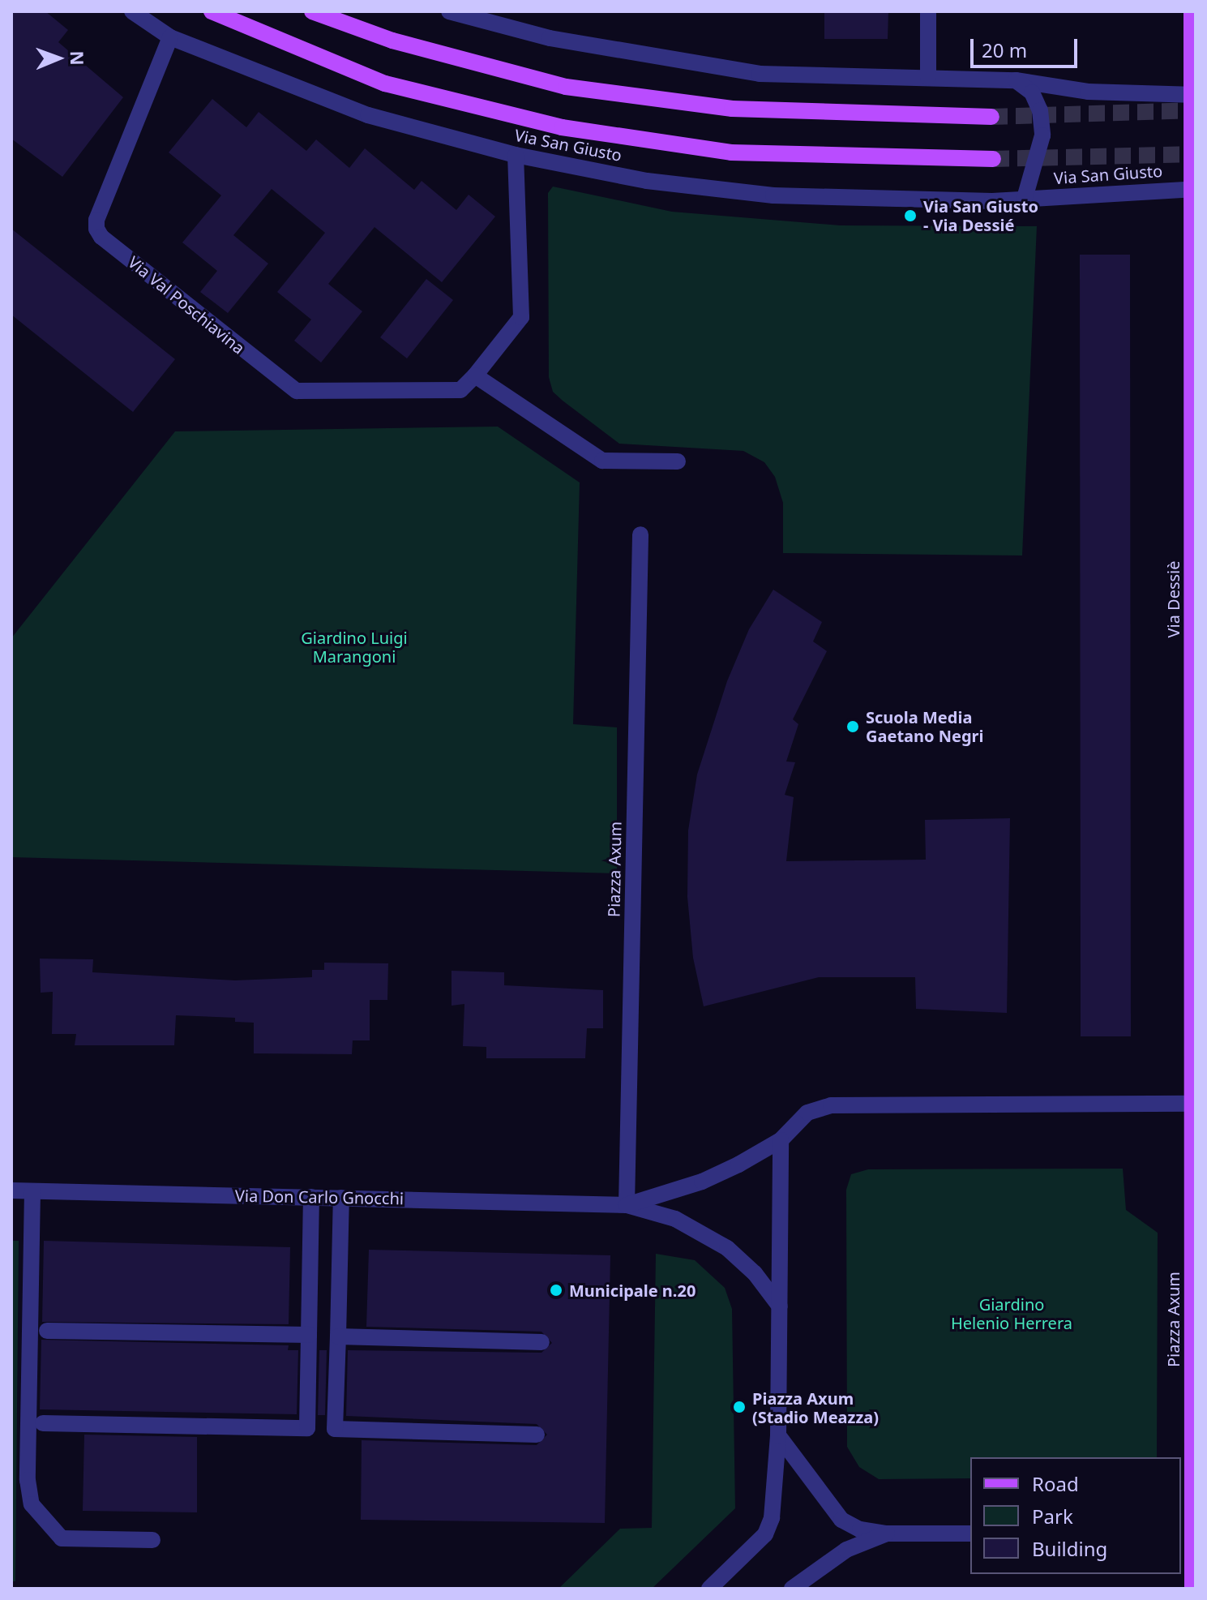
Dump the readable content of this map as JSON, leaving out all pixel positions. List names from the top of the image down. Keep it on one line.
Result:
{"streets":{"main road":["Via San Giusto","Via Dessiè","Piazza Axum"],"street":["Via Val Poschiavina","Via Don Carlo Gnocchi"]},"crossings":[["Via San Giusto","Via Val Poschiavina"],["Via San Giusto","Via Dessiè"],["Via Dessiè","Piazza Axum"],["Piazza Axum","Via Don Carlo Gnocchi"]],"parks":["Giardino Luigi Marangoni","Giardino Helenio Herrera"],"places":["Via San Giusto - Via Dessié","Scuola Media Gaetano Negri","Municipale n.20","Piazza Axum (Stadio Meazza)"],"legend":["Road","Park","Building"],"scale_bar":"20 m","north":"right"}
